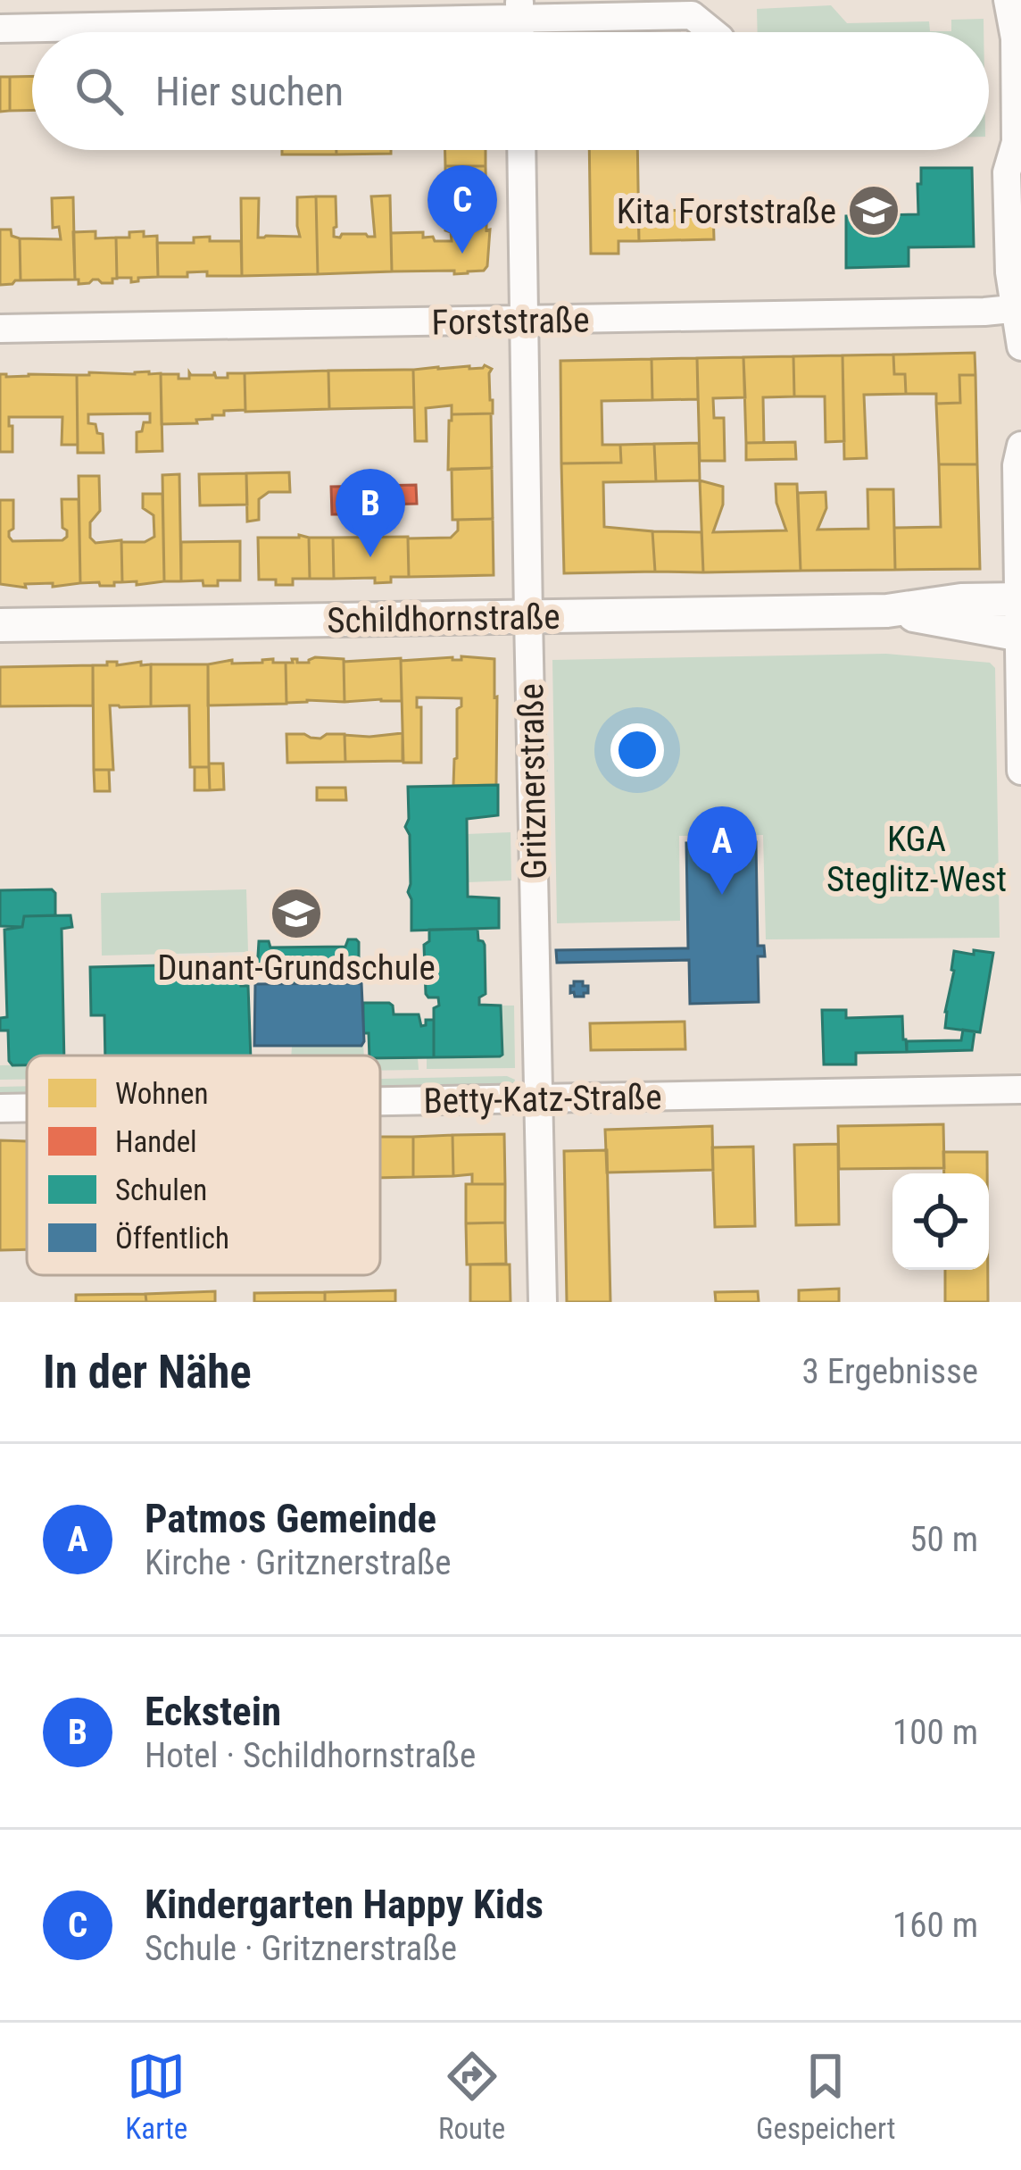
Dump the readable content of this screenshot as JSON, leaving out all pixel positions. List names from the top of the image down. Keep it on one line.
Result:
{"streets":{"main road":["Schildhornstraße"],"street":["Forststraße","Gritznerstraße","Betty-Katz-Straße"]},"crossings":[["Forststraße","Gritznerstraße"],["Schildhornstraße","Gritznerstraße"],["Gritznerstraße","Betty-Katz-Straße"]],"parks":["KGA Steglitz-West"],"places":{"school or university":["Kita Forststraße","Dunant-Grundschule"]},"legend":["Wohnen","Handel","Schulen","Öffentlich"],"page":{"search":"Hier suchen","pins":["C","B","A"],"heading":["In der Nähe","3 Ergebnisse"],"list":[{"mark":"A","name":"Patmos Gemeinde","note":"Kirche · Gritznerstraße","value":"50 m"},{"mark":"B","name":"Eckstein","note":"Hotel · Schildhornstraße","value":"100 m"},{"mark":"C","name":"Kindergarten Happy Kids","note":"Schule · Gritznerstraße","value":"160 m"}],"nav":["Karte","Route","Gespeichert"]}}
